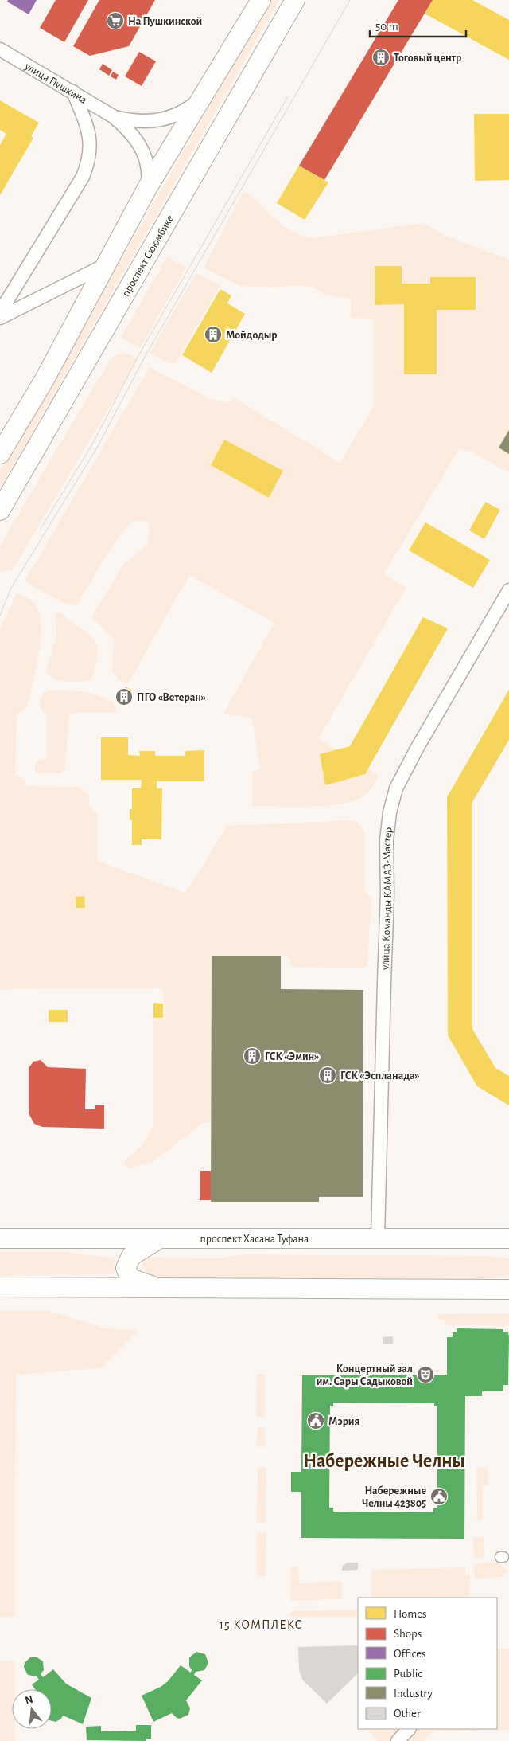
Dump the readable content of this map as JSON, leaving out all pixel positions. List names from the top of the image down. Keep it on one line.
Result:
{"streets":{"main road":["проспект Сююмбике","проспект Хасана Туфана"],"street":["улица Пушкина","улица Команды КАМАЗ-Мастер"]},"crossings":[["улица Команды КАМАЗ-Мастер","проспект Хасана Туфана"]],"districts":["Набережные Челны","15 КОМПЛЕКС"],"places":{"supermarket":["На Пушкинской"],"building":["Тоговый центр","Мойдодыр","ПГО «Ветеран»","ГСК «Эмин»","ГСК «Эспланада»"],"theatre":["Концертный зал им. Сары Садыковой"],"public building":["Мэрия","Набережные Челны 423805"]},"legend":["Homes","Shops","Offices","Public","Industry","Other"],"scale_bar":"50 m","north":"top"}
